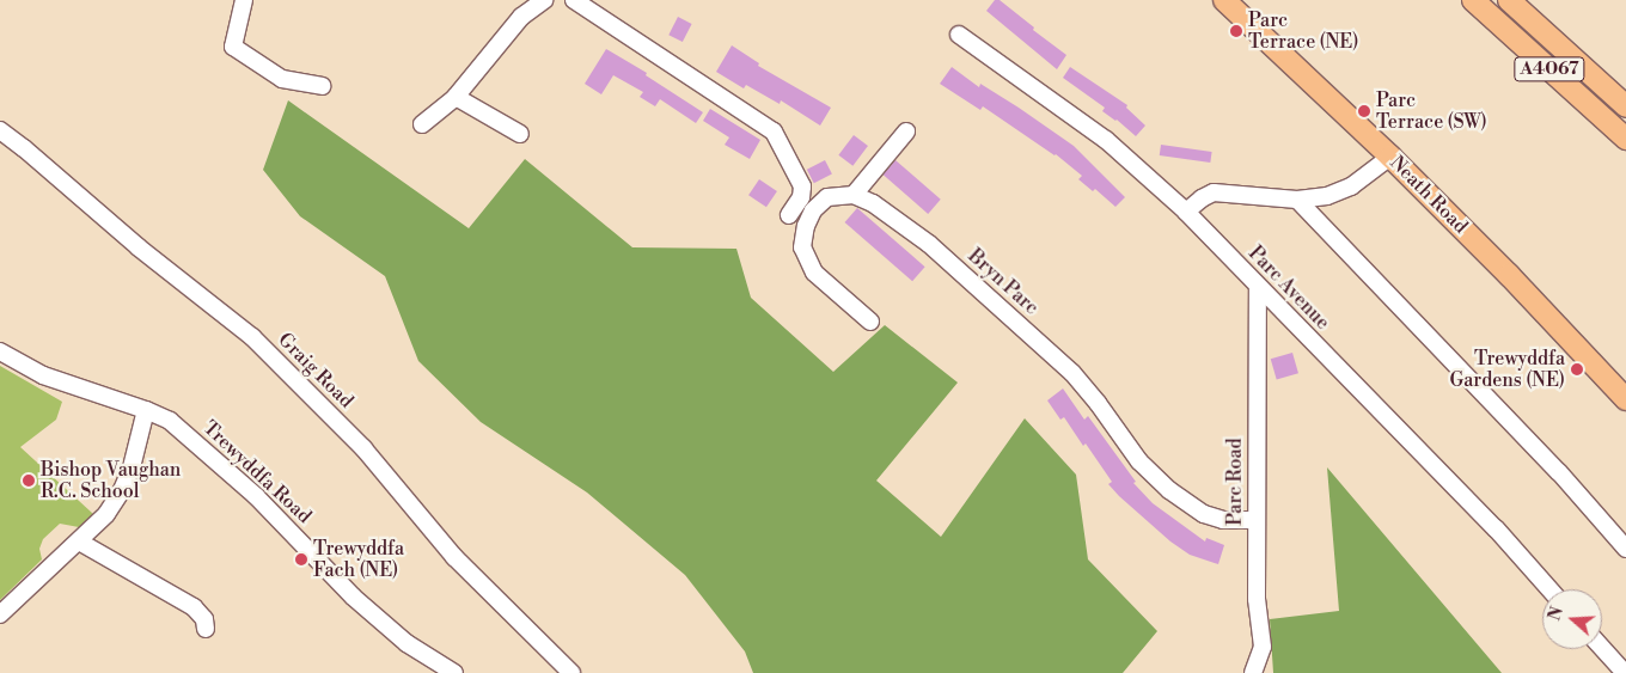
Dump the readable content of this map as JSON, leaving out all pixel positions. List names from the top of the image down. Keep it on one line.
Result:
{"streets":{"main road":["A4067","Neath Road"],"street":["Bryn Parc","Parc Avenue","Graig Road","Trewyddfa Road","Parc Road"]},"crossings":[["Bryn Parc","Parc Road"],["Parc Avenue","Parc Road"]],"places":["Parc Terrace (NE)","Parc Terrace (SW)","Trewyddfa Gardens (NE)","Bishop Vaughan R.C. School","Trewyddfa Fach (NE)"],"north":"left"}
